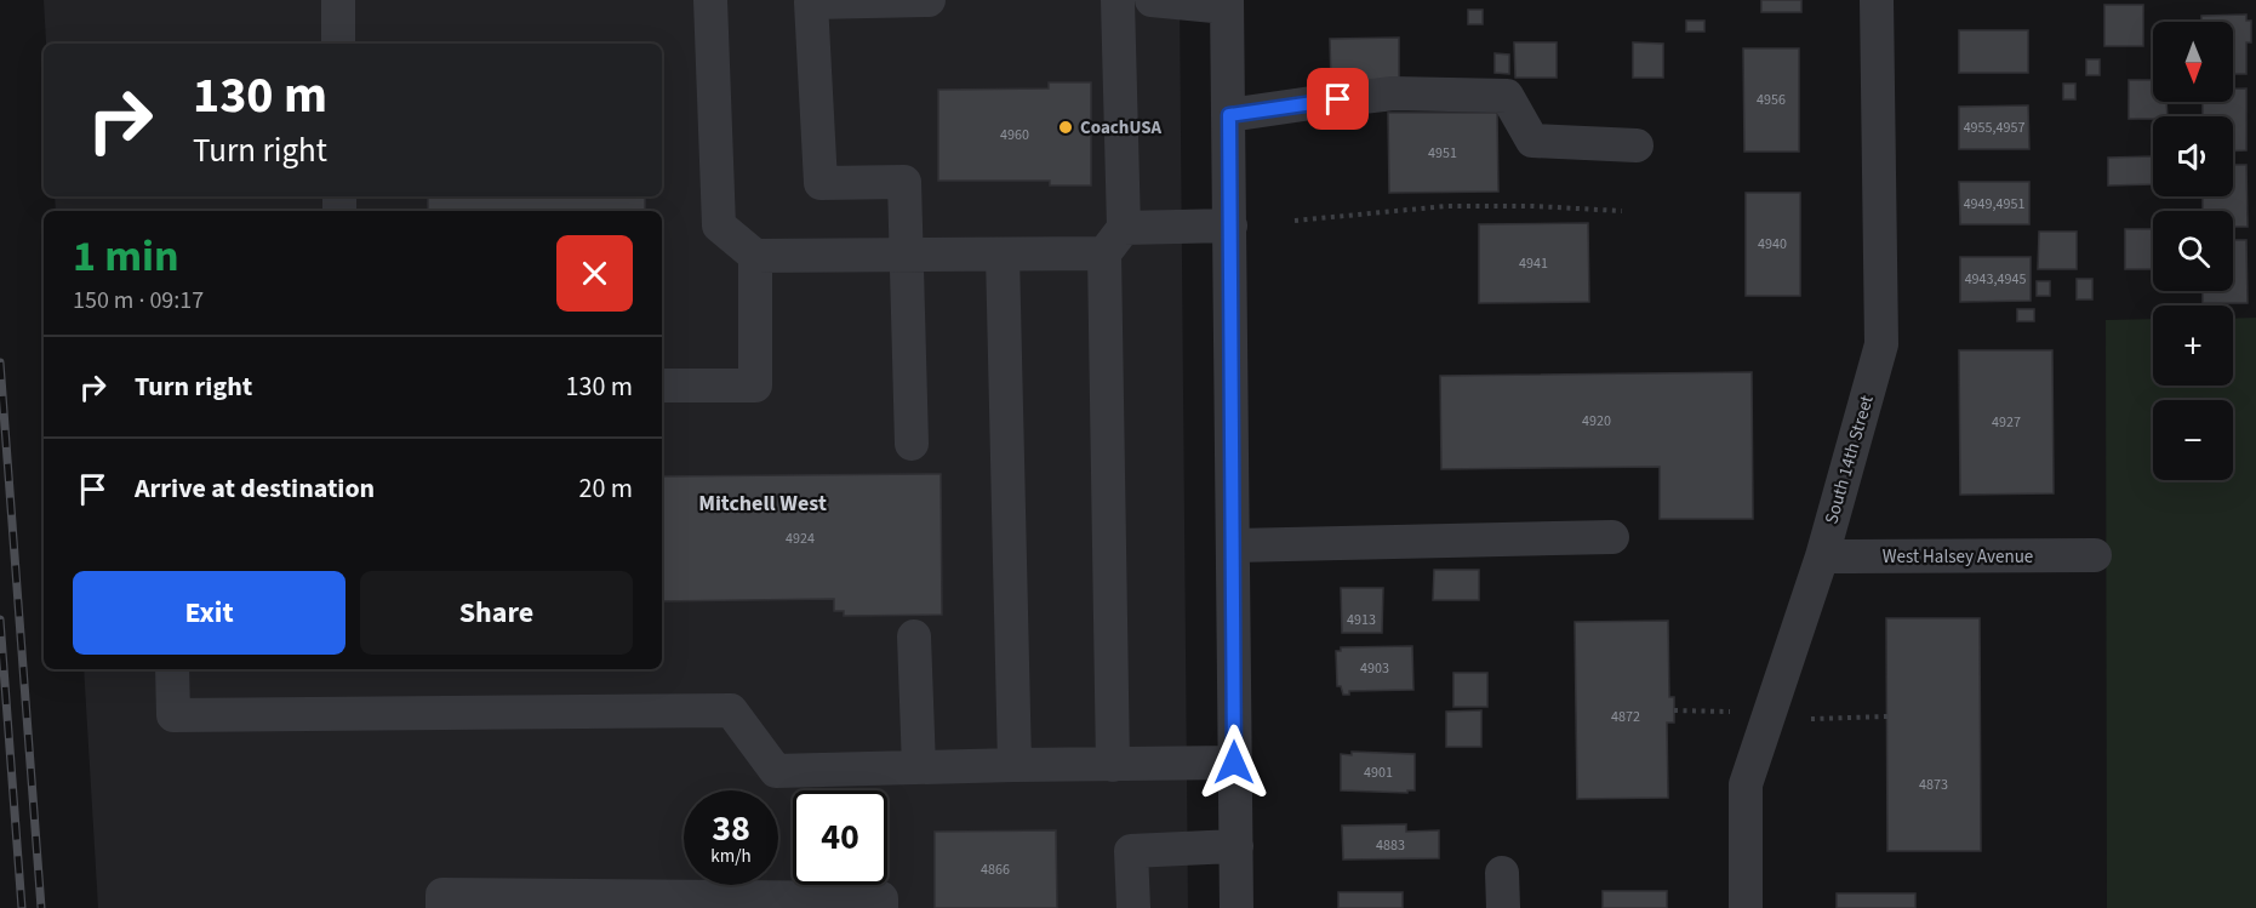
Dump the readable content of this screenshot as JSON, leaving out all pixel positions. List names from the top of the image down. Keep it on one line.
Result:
{"streets":{"street":["South 14th Street","West Halsey Avenue"]},"crossings":[["South 14th Street","West Halsey Avenue"]],"districts":["Mitchell West"],"places":["CoachUSA"],"house_numbers":["4956","4955,4957","4960","4951","4949,4951","4940","4941","4943,4945","4920","4927","4924","4913","4903","4872","4901","4873","4883","4866"],"north":"bottom","page":{"map_buttons":["+","−"],"turn":["130 m","Turn right"],"heading":["1 min","150 m · 09:17"],"list":[{"name":"Turn right","value":"130 m"},{"name":"Arrive at destination","value":"20 m"}],"buttons":["Exit","Share"],"speed":"38 km/h","limit":"40"}}
